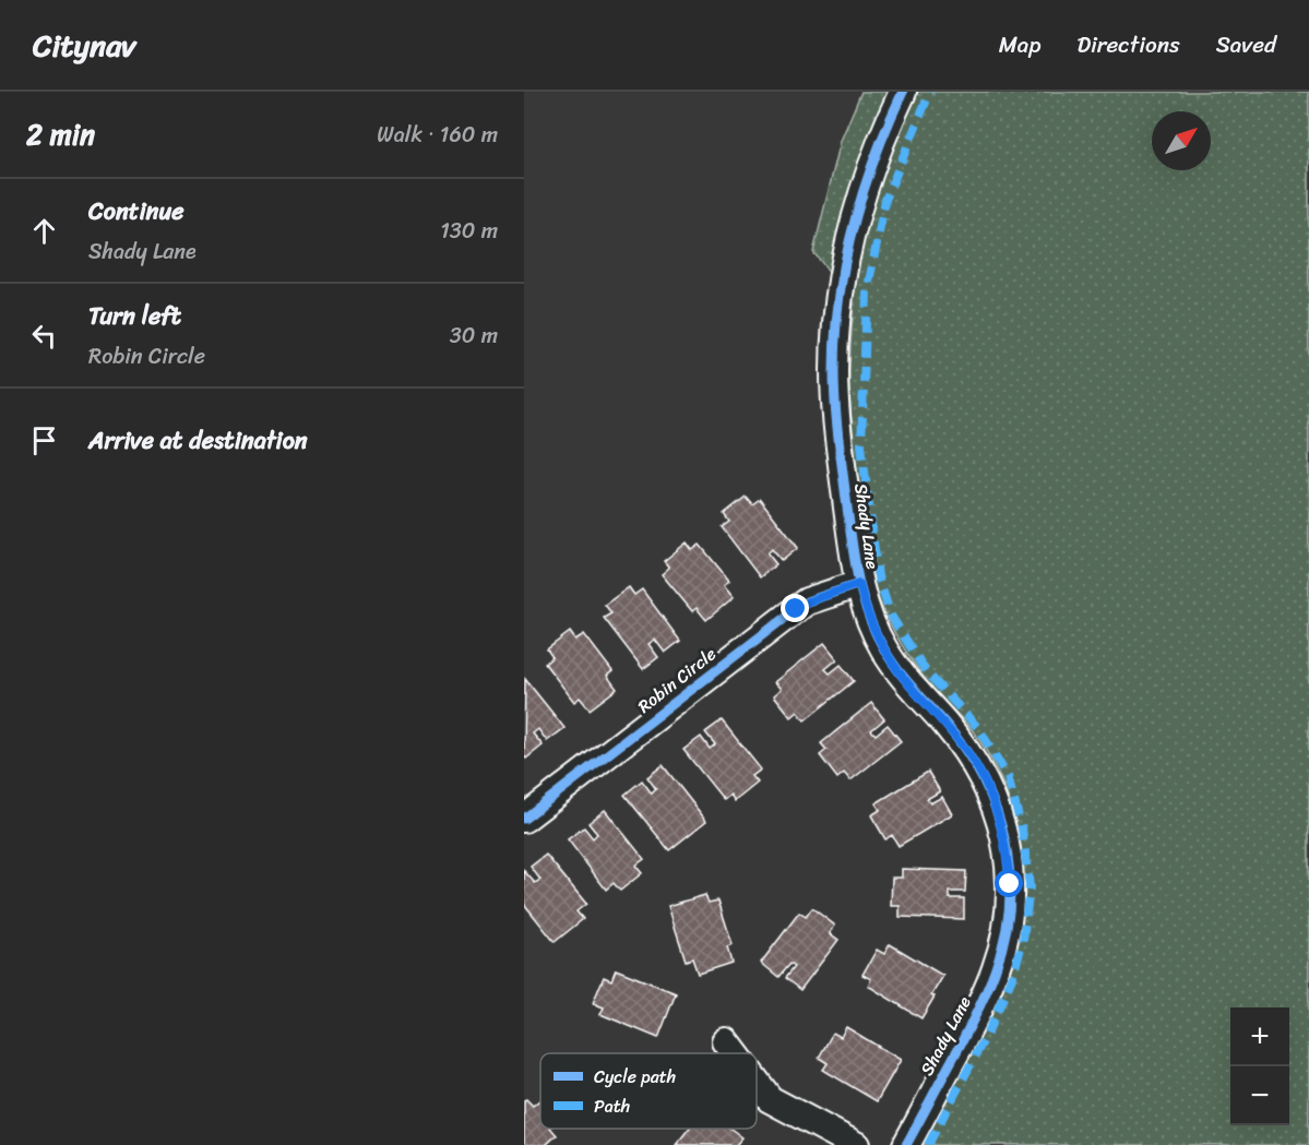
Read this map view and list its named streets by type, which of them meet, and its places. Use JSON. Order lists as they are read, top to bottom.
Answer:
{
  "streets": {
    "street": ["Shady Lane", "Robin Circle"]
  },
  "crossings": [
    ["Shady Lane", "Robin Circle"]
  ],
  "legend": ["Cycle path", "Path"],
  "north": "top right",
  "page": {
    "header": "Citynav",
    "nav": ["Map", "Directions", "Saved"],
    "heading": ["2 min", "Walk · 160 m"],
    "list": [
      ["Continue", "Shady Lane", "130 m"],
      ["Turn left", "Robin Circle", "30 m"],
      "Arrive at destination"
    ],
    "map_buttons": ["+", "−"]
  }
}
